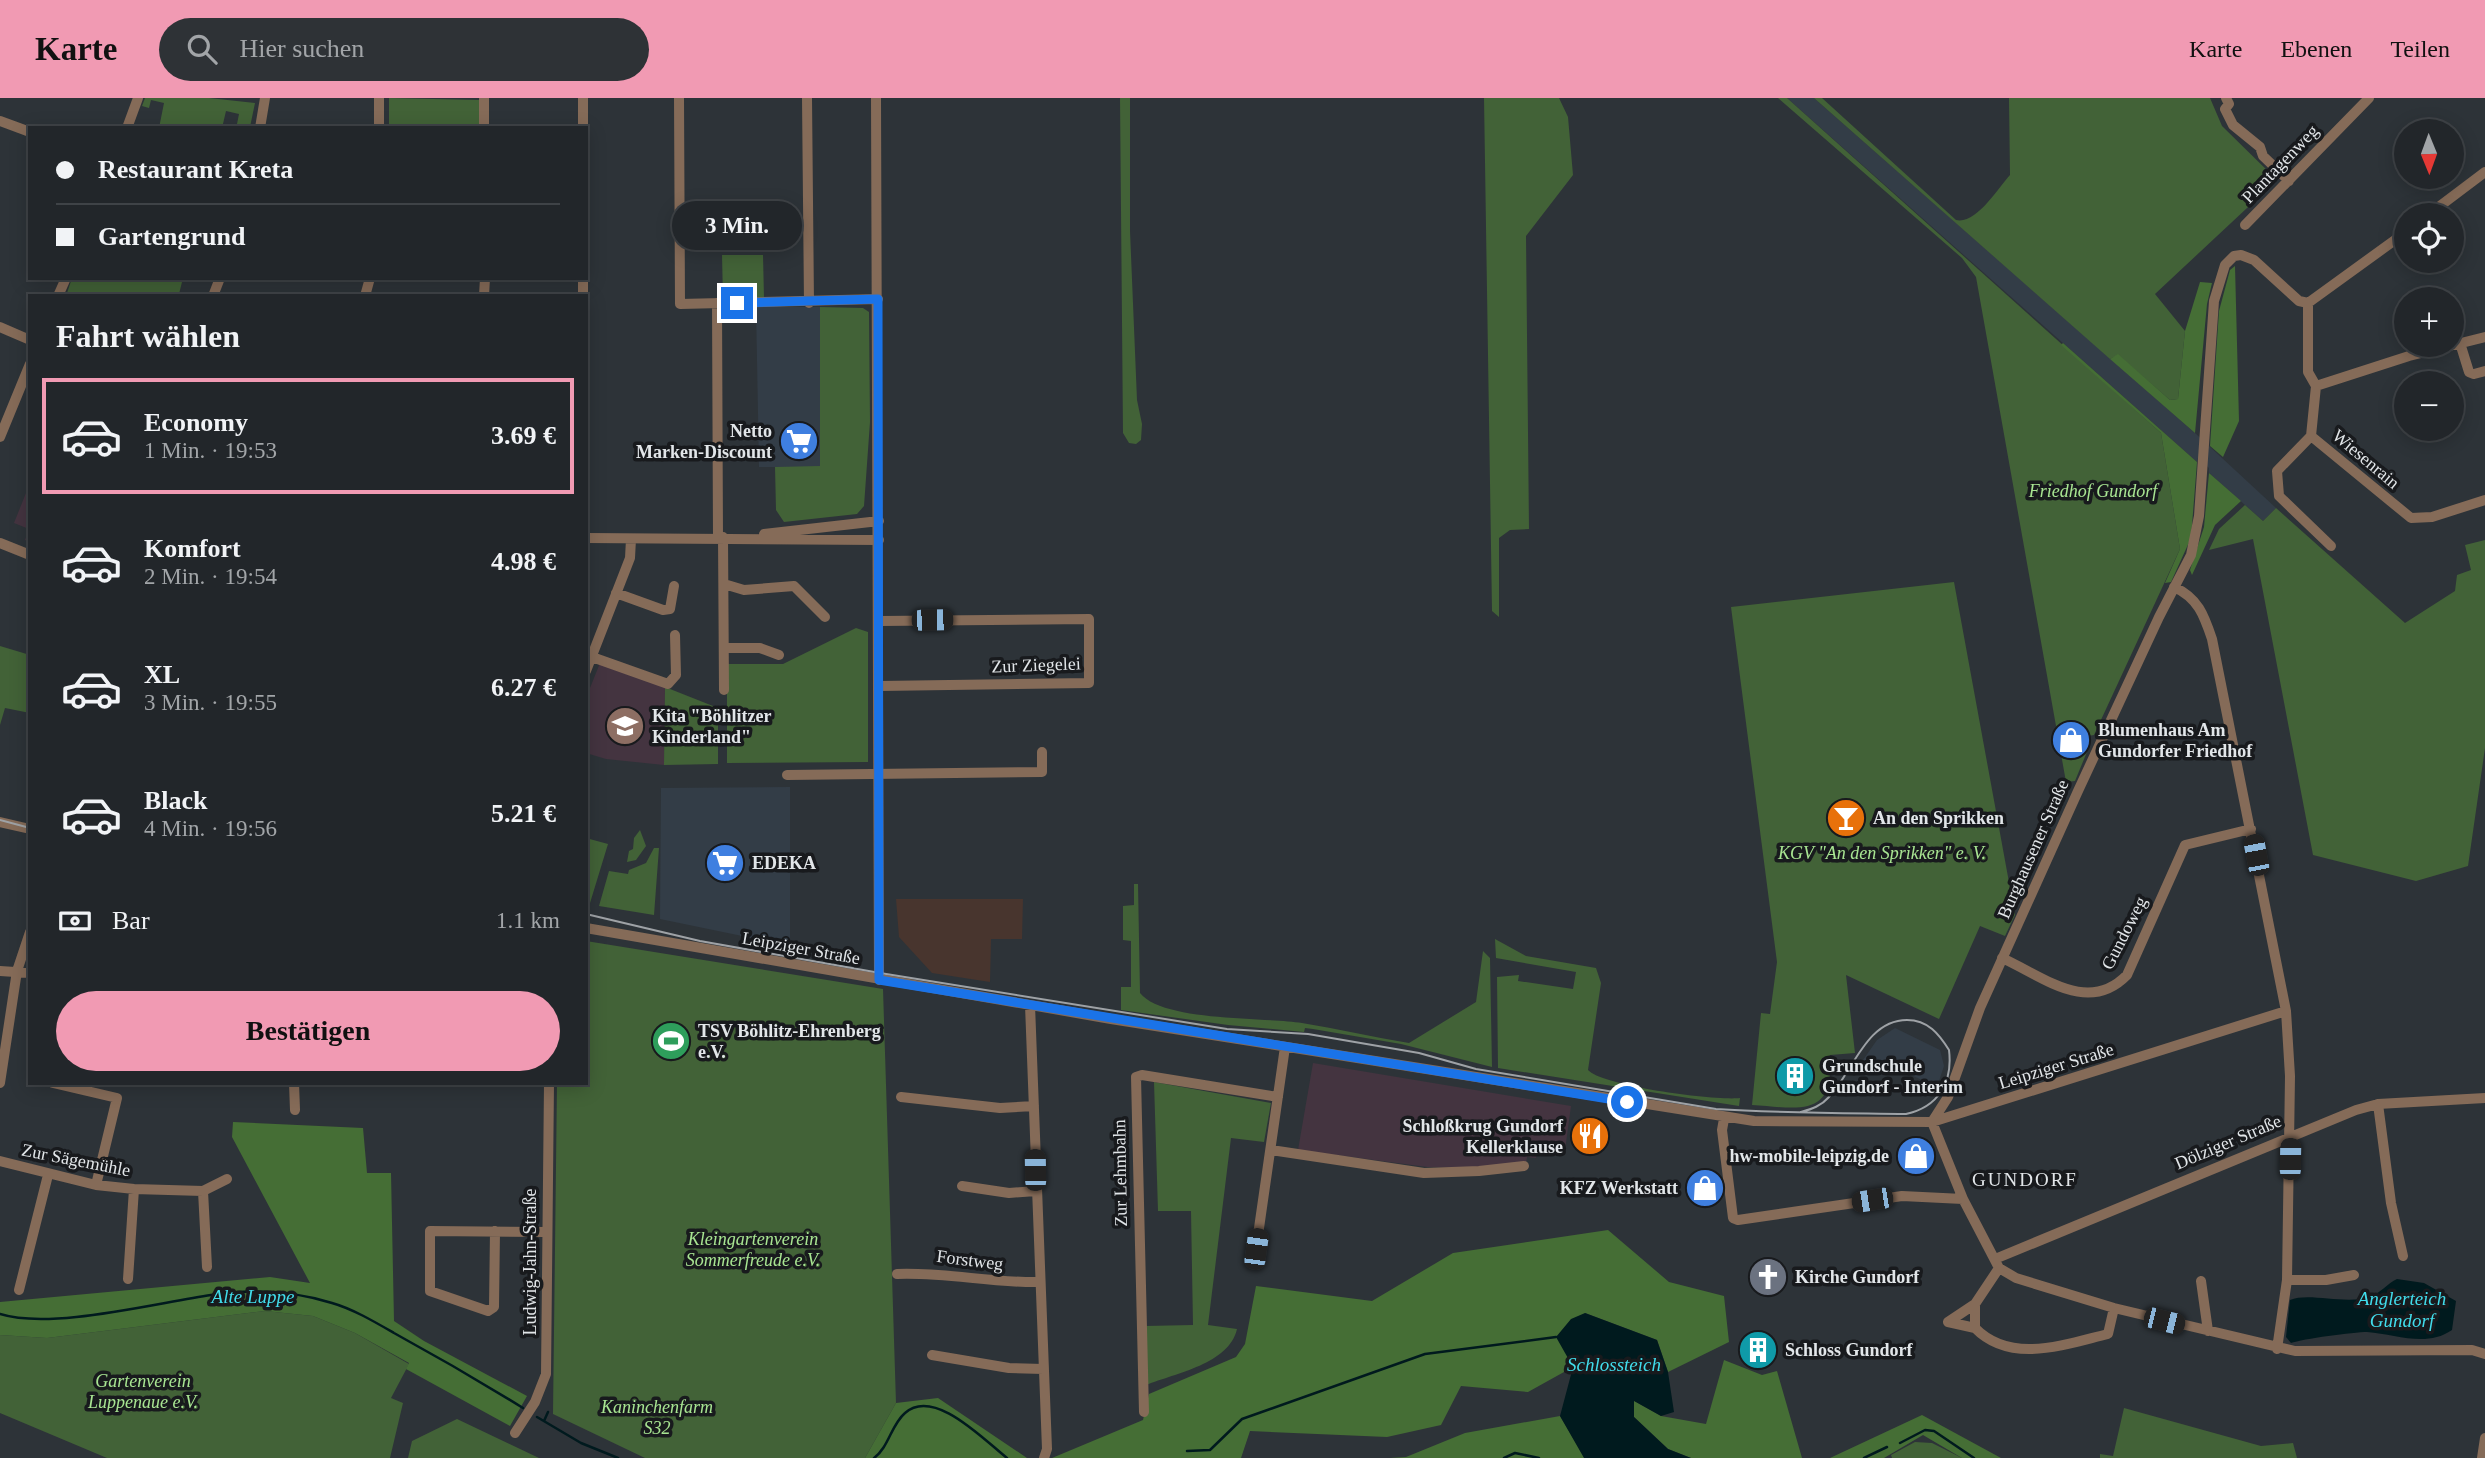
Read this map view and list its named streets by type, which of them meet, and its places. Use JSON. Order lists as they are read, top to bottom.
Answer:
{
  "streets": {
    "street": [
      "Plantagenweg",
      "Wiesenrain",
      "Zur Ziegelei",
      "Burghausener Straße",
      "Gundoweg",
      "Leipziger Straße",
      "Dölziger Straße",
      "Zur Sägemühle",
      "Zur Lehmbahn",
      "Forstweg",
      "Ludwig-Jahn-Straße"
    ]
  },
  "crossings": [
    ["Wiesenrain", "Burghausener Straße"],
    ["Burghausener Straße", "Gundoweg"],
    ["Burghausener Straße", "Leipziger Straße"]
  ],
  "districts": ["GUNDORF"],
  "water": ["Alte Luppe", "Anglerteich Gundorf", "Schlossteich"],
  "parks": [
    "Friedhof Gundorf",
    "KGV \"An den Sprikken\" e. V.",
    "Kleingartenverein Sommerfreude e.V.",
    "Gartenverein Luppenaue e.V.",
    "Kaninchenfarm S32"
  ],
  "places": {
    "supermarket": ["Netto Marken-Discount", "EDEKA"],
    "school or university": ["Kita \"Böhlitzer Kinderland\""],
    "shop": ["Blumenhaus Am Gundorfer Friedhof", "hw-mobile-leipzig.de", "KFZ Werkstatt"],
    "bar": ["An den Sprikken"],
    "sports": ["TSV Böhlitz-Ehrenberg e.V."],
    "building": ["Grundschule Gundorf - Interim", "Schloss Gundorf"],
    "restaurant": ["Schloßkrug Gundorf Kellerklause"],
    "church": ["Kirche Gundorf"]
  },
  "north": "bottom",
  "page": {
    "header": "Karte",
    "search": "Hier suchen",
    "nav": ["Karte", "Ebenen", "Teilen"],
    "map_buttons": ["+", "−"],
    "banner": ["Restaurant Kreta", "Gartengrund"],
    "bubble": "3 Min.",
    "heading": "Fahrt wählen",
    "list": [
      {
        "name": "Economy",
        "note": "1 Min. · 19:53",
        "value": "3.69 €"
      },
      {
        "name": "Komfort",
        "note": "2 Min. · 19:54",
        "value": "4.98 €"
      },
      {
        "name": "XL",
        "note": "3 Min. · 19:55",
        "value": "6.27 €"
      },
      {
        "name": "Black",
        "note": "4 Min. · 19:56",
        "value": "5.21 €"
      }
    ],
    "pay": ["Bar", "1.1 km"],
    "buttons": "Bestätigen"
  }
}
